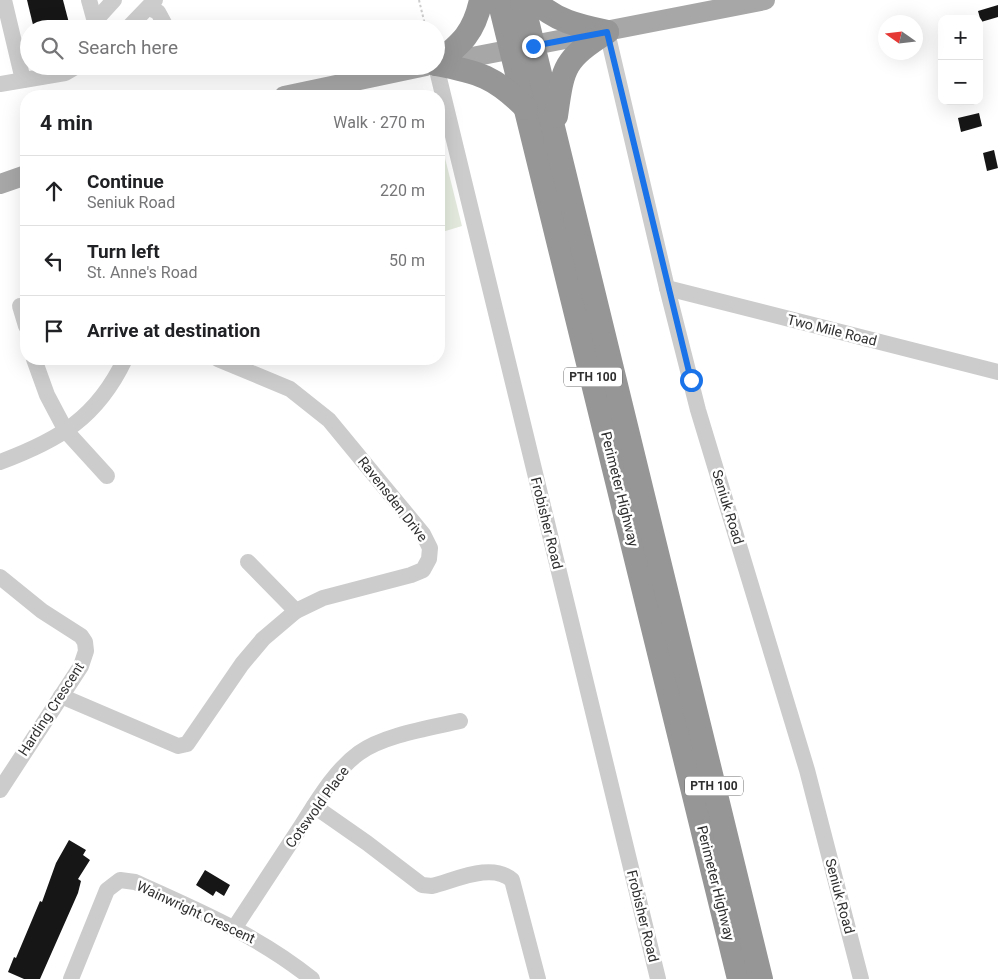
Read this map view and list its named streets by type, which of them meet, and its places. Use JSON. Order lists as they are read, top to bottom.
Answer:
{
  "streets": {
    "highway": ["PTH 100", "Perimeter Highway"],
    "street": [
      "Two Mile Road",
      "Ravensden Drive",
      "Seniuk Road",
      "Frobisher Road",
      "Harding Crescent",
      "Cotswold Place",
      "Wainwright Crescent"
    ]
  },
  "crossings": [
    ["Two Mile Road", "Seniuk Road"],
    ["Ravensden Drive", "Harding Crescent"],
    ["Cotswold Place", "Wainwright Crescent"]
  ],
  "north": "left",
  "page": {
    "map_buttons": ["+", "−"],
    "search": "Search here",
    "heading": ["4 min", "Walk · 270 m"],
    "list": [
      ["Continue", "Seniuk Road", "220 m"],
      ["Turn left", "St. Anne's Road", "50 m"],
      "Arrive at destination"
    ]
  }
}
